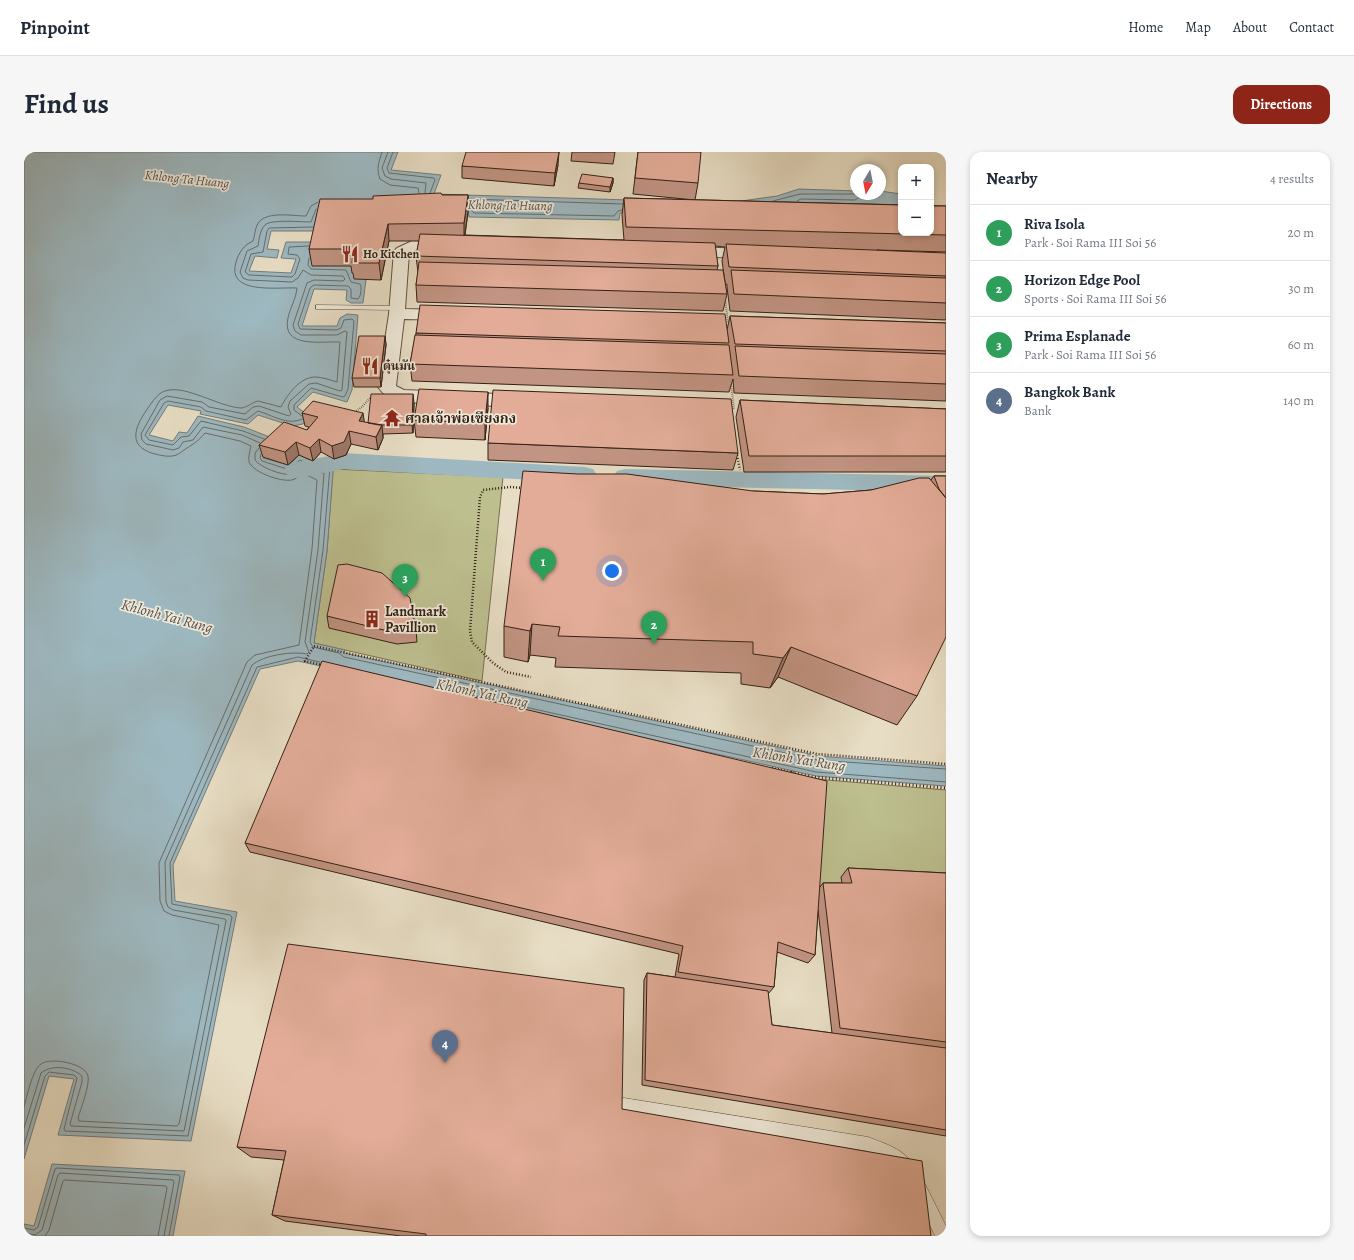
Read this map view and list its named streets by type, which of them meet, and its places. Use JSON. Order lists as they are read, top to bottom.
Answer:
{
  "water": ["Khlong Ta Huang", "Khlonh Yai Rung"],
  "places": {
    "restaurant": ["Ho Kitchen", "ตุ๋นมัน"],
    "temple": ["ศาลเจ้าพ่อเซียงกง"],
    "building": ["Landmark Pavillion"]
  },
  "north": "bottom",
  "page": {
    "header": "Pinpoint",
    "nav": [
      "Home",
      "Map",
      "About",
      "Contact"
    ],
    "title": "Find us",
    "buttons": "Directions",
    "heading": ["Nearby", "4 results"],
    "map_buttons": ["+", "−"],
    "list": [
      {
        "mark": "1",
        "name": "Riva Isola",
        "note": "Park · Soi Rama III Soi 56",
        "value": "20 m"
      },
      {
        "mark": "2",
        "name": "Horizon Edge Pool",
        "note": "Sports · Soi Rama III Soi 56",
        "value": "30 m"
      },
      {
        "mark": "3",
        "name": "Prima Esplanade",
        "note": "Park · Soi Rama III Soi 56",
        "value": "60 m"
      },
      {
        "mark": "4",
        "name": "Bangkok Bank",
        "note": "Bank",
        "value": "140 m"
      }
    ],
    "pins": [
      "1",
      "3",
      "2",
      "4"
    ]
  }
}
